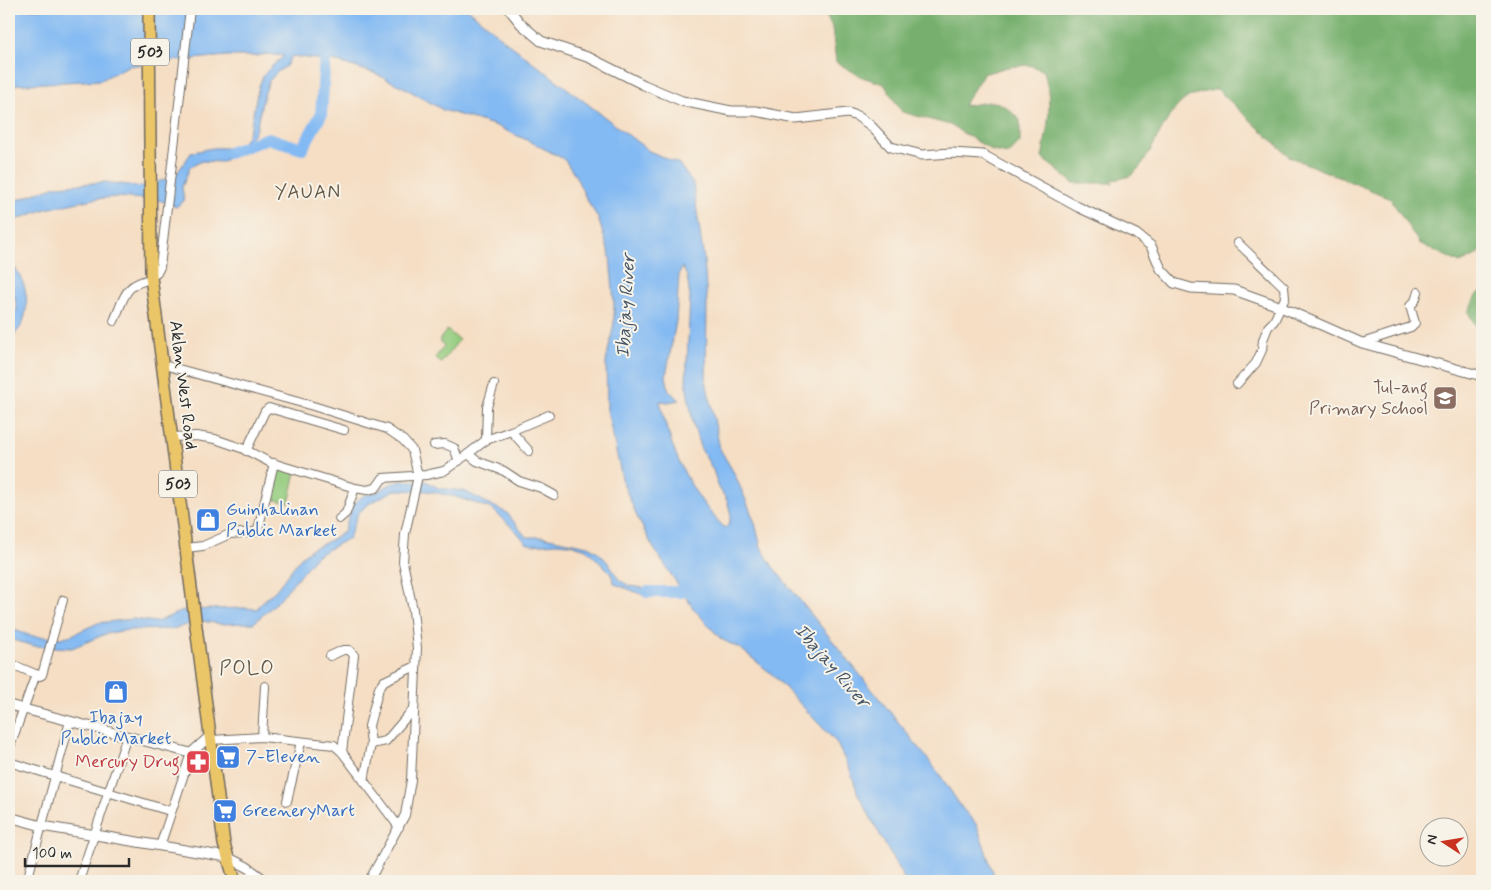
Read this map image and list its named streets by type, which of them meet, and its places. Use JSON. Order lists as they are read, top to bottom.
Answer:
{
  "streets": {
    "main road": ["503", "Aklan West Road"]
  },
  "districts": ["YAUAN", "POLO"],
  "water": ["Ibajay River"],
  "places": {
    "school or university": ["Tul-ang Primary School"],
    "shop": ["Guinhalinan Public Market", "Ibajay Public Market"],
    "supermarket": ["7-Eleven", "GreeneryMart"],
    "pharmacy": ["Mercury Drug"]
  },
  "scale_bar": "100 m",
  "north": "left"
}
